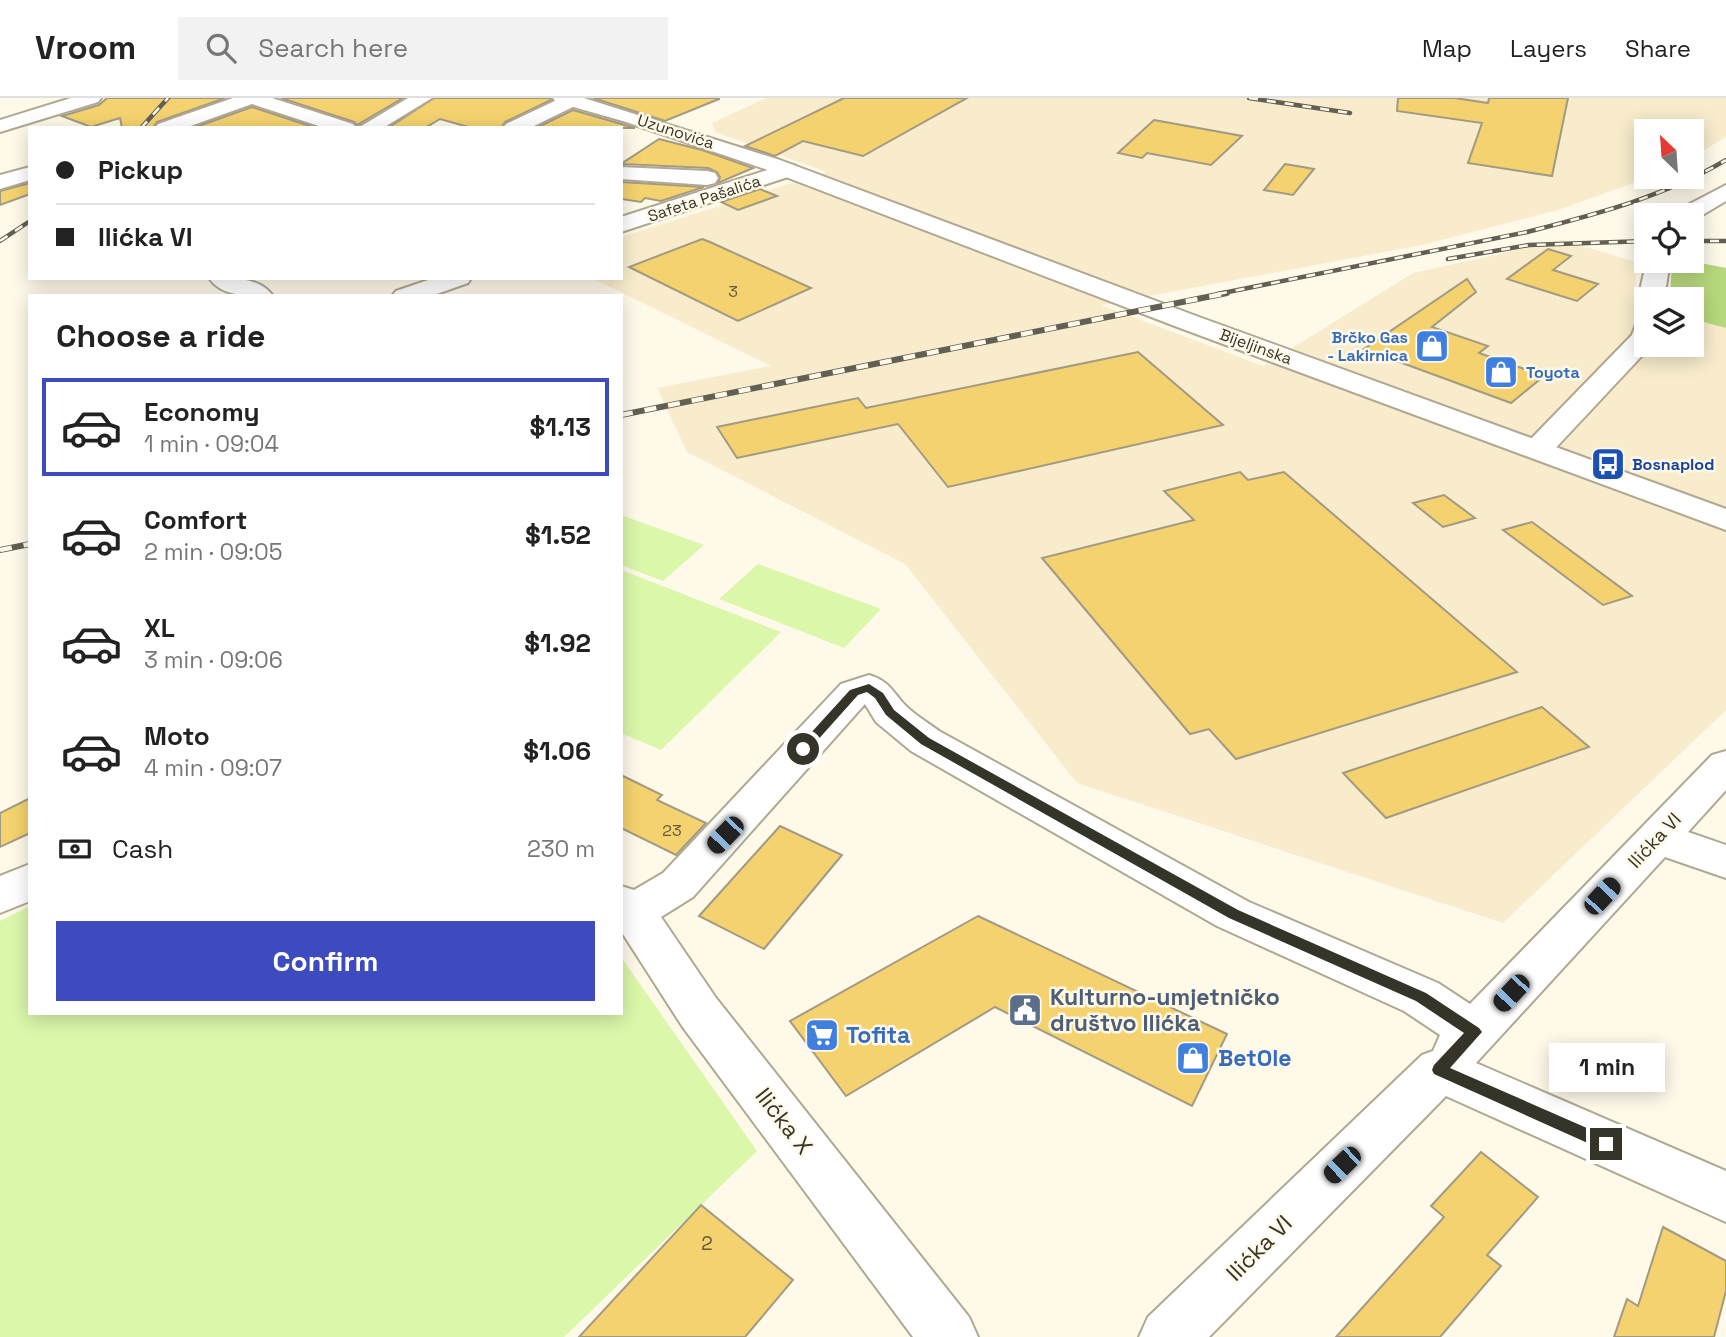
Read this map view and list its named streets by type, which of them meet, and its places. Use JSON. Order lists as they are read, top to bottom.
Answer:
{
  "streets": {
    "street": [
      "Uzunovića",
      "Safeta Pašalića",
      "Bijeljinska",
      "Ilićka VI",
      "Ilićka X"
    ]
  },
  "crossings": [
    ["Uzunovića", "Safeta Pašalića"],
    ["Uzunovića", "Bijeljinska"],
    ["Safeta Pašalića", "Bijeljinska"]
  ],
  "places": {
    "shop": ["Brčko Gas - Lakirnica", "Toyota", "BetOle"],
    "bus stop": ["Bosnaplod"],
    "public building": ["Kulturno-umjetničko društvo Ilićka"],
    "supermarket": ["Tofita"]
  },
  "house_numbers": ["3", "23", "2"],
  "north": "top left",
  "page": {
    "header": "Vroom",
    "search": "Search here",
    "nav": ["Map", "Layers", "Share"],
    "banner": ["Pickup", "Ilićka VI"],
    "heading": "Choose a ride",
    "list": [
      {
        "name": "Economy",
        "note": "1 min · 09:04",
        "value": "$1.13"
      },
      {
        "name": "Comfort",
        "note": "2 min · 09:05",
        "value": "$1.52"
      },
      {
        "name": "XL",
        "note": "3 min · 09:06",
        "value": "$1.92"
      },
      {
        "name": "Moto",
        "note": "4 min · 09:07",
        "value": "$1.06"
      }
    ],
    "pay": ["Cash", "230 m"],
    "buttons": "Confirm",
    "bubble": "1 min"
  }
}
